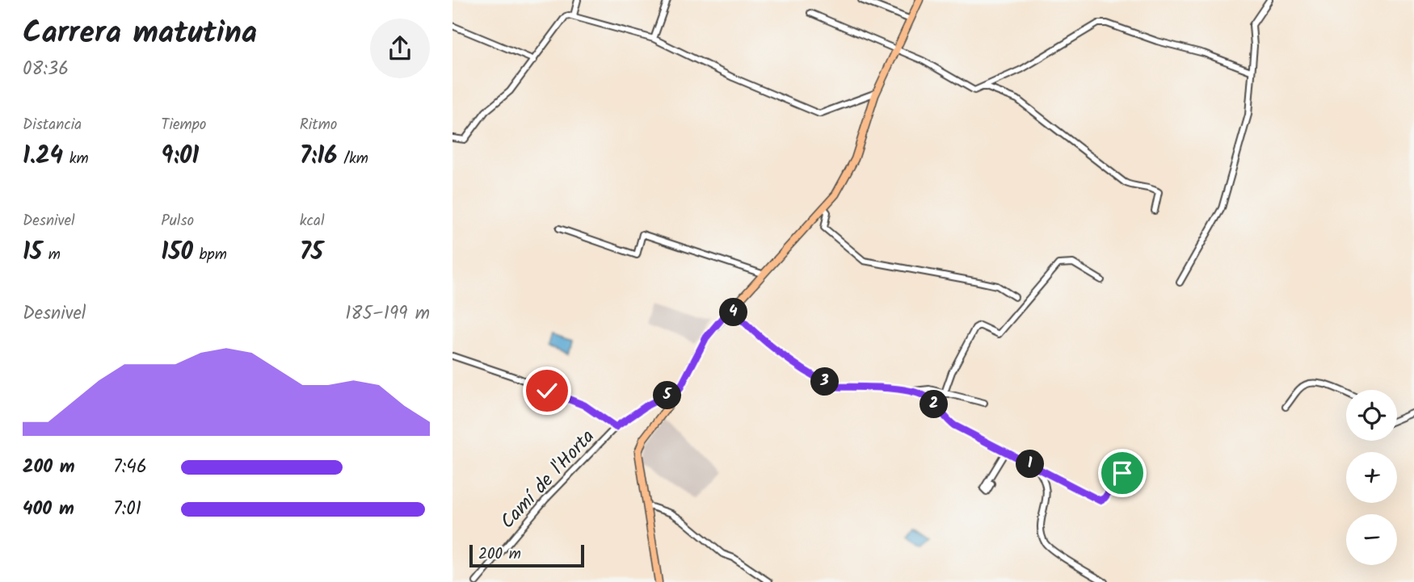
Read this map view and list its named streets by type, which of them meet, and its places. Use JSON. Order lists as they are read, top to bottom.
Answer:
{
  "streets": {
    "street": ["Camí de l'Horta"]
  },
  "scale_bar": "200 m",
  "page": {
    "heading": ["Carrera matutina", "08:36"],
    "stats": [
      ["Distancia", "1.24 km"],
      ["Tiempo", "9:01"],
      ["Ritmo", "7:16 /km"],
      ["Desnivel", "15 m"],
      ["Pulso", "150 bpm"],
      ["kcal", "75"]
    ],
    "chart": ["Desnivel", "185–199 m"],
    "pins": [
      "4",
      "3",
      "5",
      "2",
      "1"
    ],
    "map_buttons": ["+", "−"],
    "list": [
      {
        "name": "200 m",
        "note": "7:46"
      },
      {
        "name": "400 m",
        "note": "7:01"
      }
    ],
    "scale": "200 m"
  }
}
